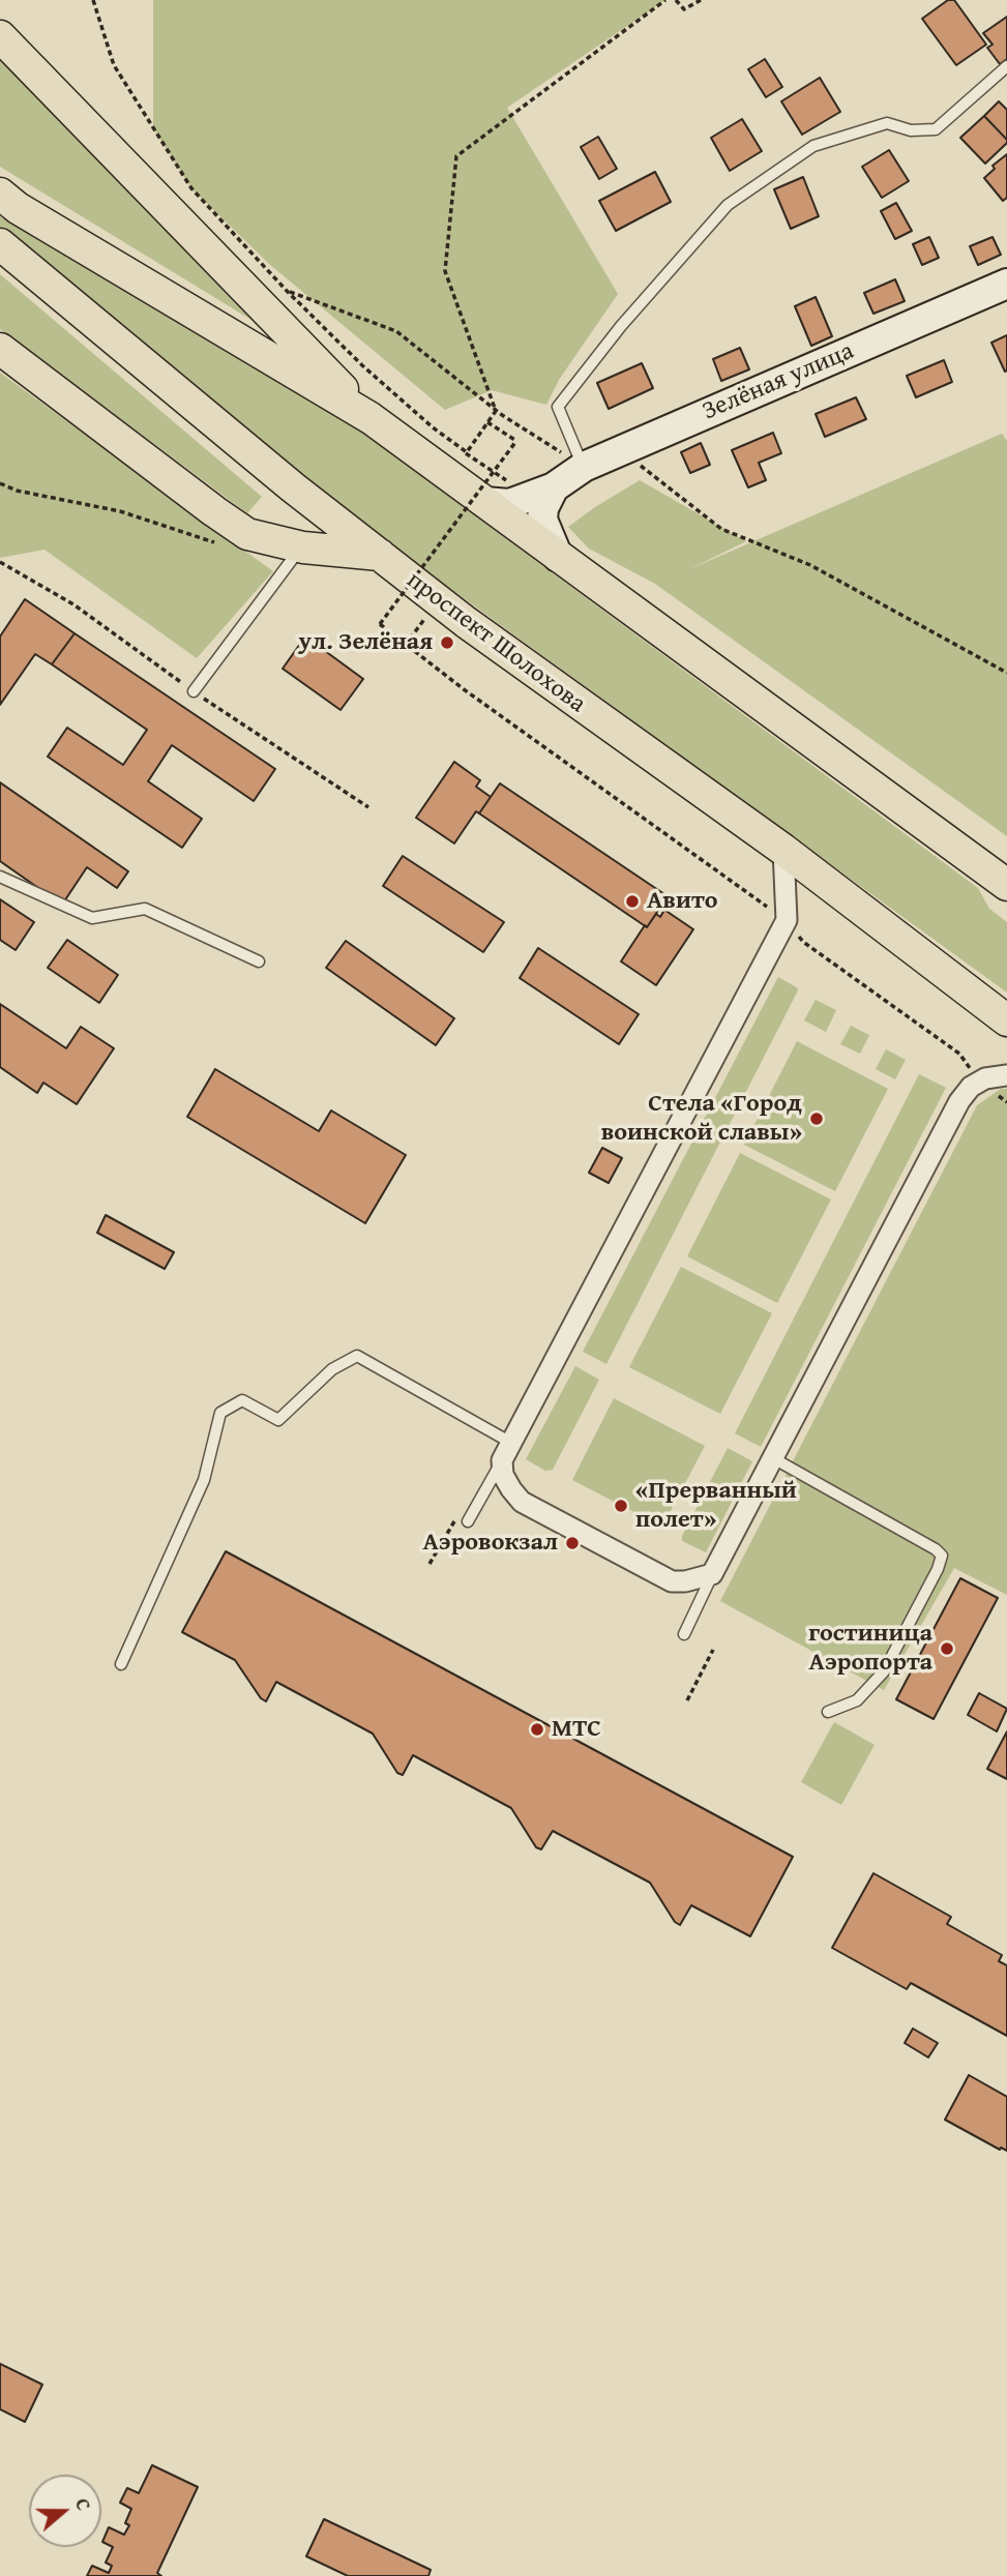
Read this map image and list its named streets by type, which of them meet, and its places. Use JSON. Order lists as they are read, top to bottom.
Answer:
{
  "streets": {
    "main road": ["проспект Шолохова"],
    "street": ["Зелёная улица"]
  },
  "places": [
    "ул. Зелёная",
    "Авито",
    "Стела «Город воинской славы»",
    "«Пpepвaнный пoлeт»",
    "Аэровокзал",
    "гостиница Аэропорта",
    "МТС"
  ],
  "north": "right"
}
